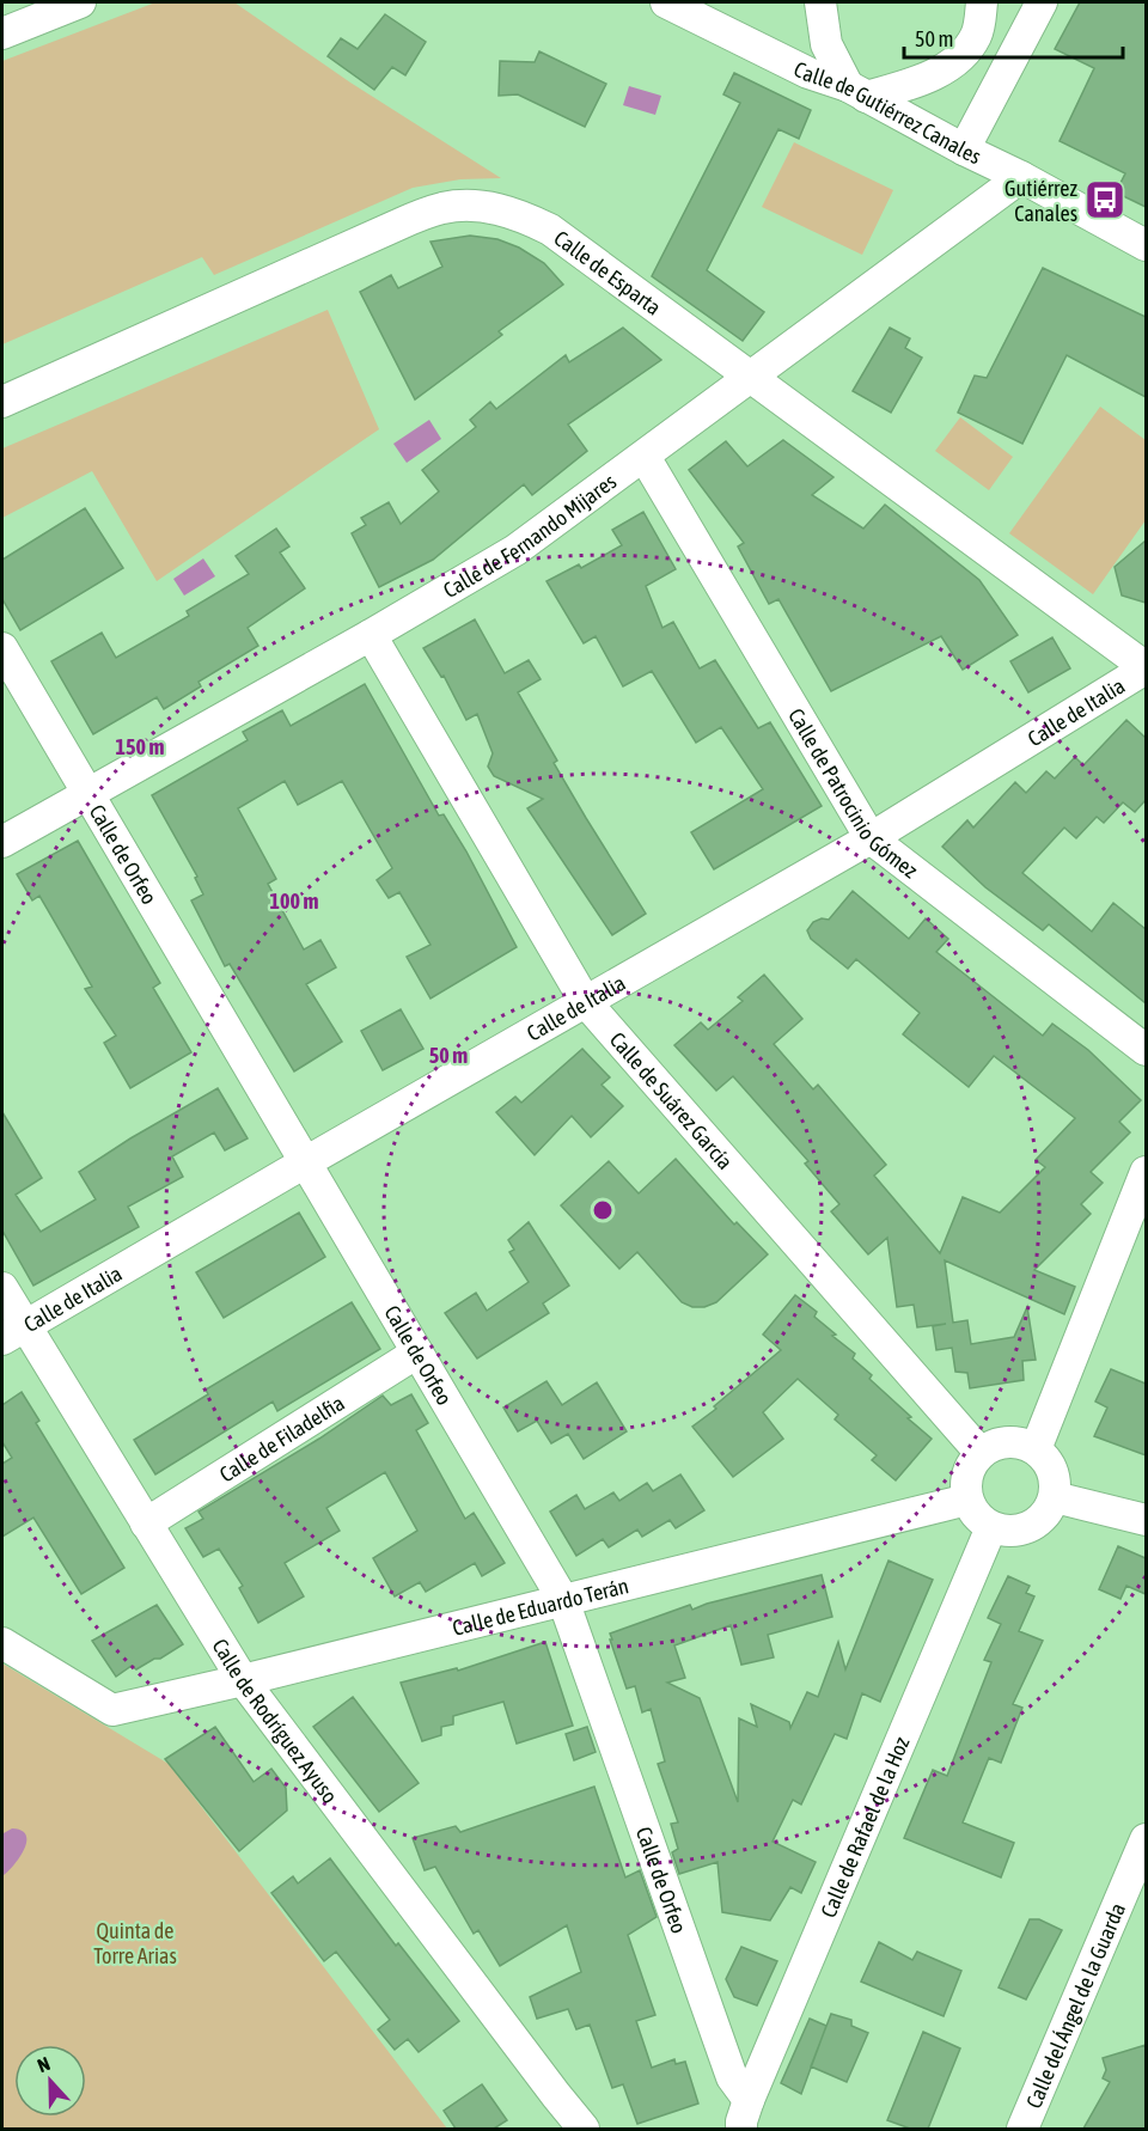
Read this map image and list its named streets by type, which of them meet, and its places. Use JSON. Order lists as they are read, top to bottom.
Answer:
{
  "streets": {
    "street": [
      "Calle de Gutiérrez Canales",
      "Calle de Esparta",
      "Calle de Fernando Mijares",
      "Calle de Italia",
      "Calle de Patrocinio Gómez",
      "Calle de Orfeo",
      "Calle de Suárez García",
      "Calle de Filadelfia",
      "Calle de Eduardo Terán",
      "Calle de Rodríguez Ayuso",
      "Calle de Rafael de la Hoz",
      "Calle del Ángel de la Guarda"
    ]
  },
  "crossings": [
    ["Calle de Gutiérrez Canales", "Calle de Fernando Mijares"],
    ["Calle de Esparta", "Calle de Fernando Mijares"],
    ["Calle de Esparta", "Calle de Italia"],
    ["Calle de Fernando Mijares", "Calle de Patrocinio Gómez"],
    ["Calle de Fernando Mijares", "Calle de Orfeo"],
    ["Calle de Fernando Mijares", "Calle de Suárez García"],
    ["Calle de Italia", "Calle de Patrocinio Gómez"],
    ["Calle de Italia", "Calle de Orfeo"],
    ["Calle de Italia", "Calle de Suárez García"],
    ["Calle de Italia", "Calle de Rodríguez Ayuso"],
    ["Calle de Orfeo", "Calle de Filadelfia"],
    ["Calle de Orfeo", "Calle de Eduardo Terán"],
    ["Calle de Orfeo", "Calle de Rafael de la Hoz"],
    ["Calle de Suárez García", "Calle de Eduardo Terán"],
    ["Calle de Suárez García", "Calle de Rafael de la Hoz"],
    ["Calle de Filadelfia", "Calle de Rodríguez Ayuso"],
    ["Calle de Eduardo Terán", "Calle de Rodríguez Ayuso"],
    ["Calle de Eduardo Terán", "Calle de Rafael de la Hoz"]
  ],
  "parks": ["Quinta de Torre Arias"],
  "places": {
    "bus stop": ["Gutiérrez Canales"]
  },
  "scale_bar": "50 m",
  "north": "top",
  "rings": ["150 m", "100 m", "50 m"]
}
